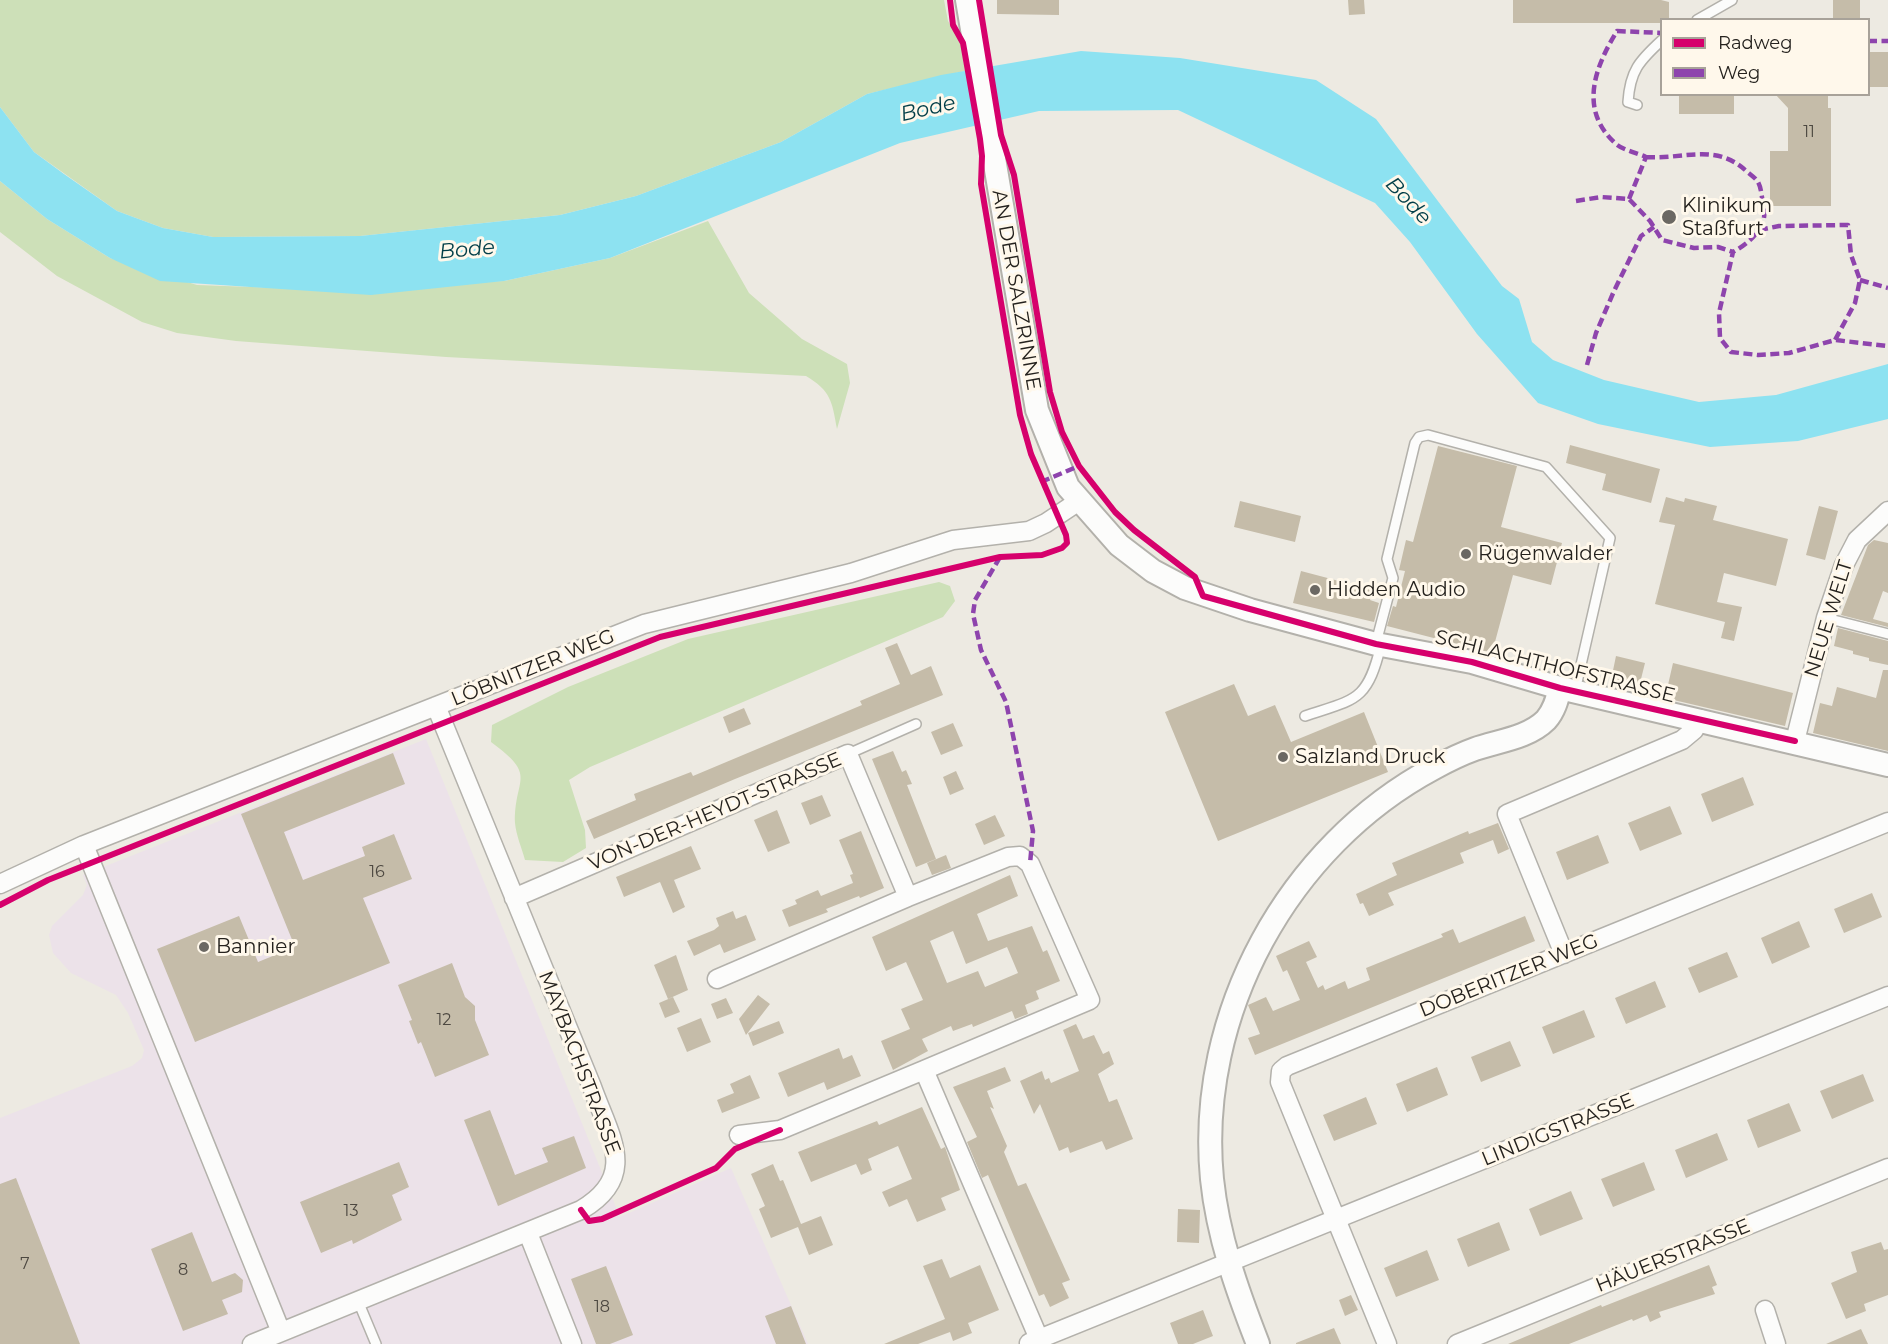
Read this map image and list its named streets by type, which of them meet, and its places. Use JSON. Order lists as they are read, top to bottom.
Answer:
{
  "streets": {
    "street": [
      "AN DER SALZRINNE",
      "NEUE WELT",
      "SCHLACHTHOFSTRASSE",
      "LÖBNITZER WEG",
      "VON-DER-HEYDT-STRASSE",
      "DOBERITZER WEG",
      "MAYBACHSTRASSE",
      "LINDIGSTRASSE",
      "HÄUERSTRASSE"
    ]
  },
  "crossings": [
    ["AN DER SALZRINNE", "SCHLACHTHOFSTRASSE"],
    ["AN DER SALZRINNE", "LÖBNITZER WEG"],
    ["NEUE WELT", "SCHLACHTHOFSTRASSE"],
    ["SCHLACHTHOFSTRASSE", "LÖBNITZER WEG"],
    ["SCHLACHTHOFSTRASSE", "LINDIGSTRASSE"],
    ["LÖBNITZER WEG", "MAYBACHSTRASSE"],
    ["VON-DER-HEYDT-STRASSE", "MAYBACHSTRASSE"],
    ["DOBERITZER WEG", "LINDIGSTRASSE"]
  ],
  "water": ["Bode"],
  "places": [
    "Klinikum Staßfurt",
    "Rügenwalder",
    "Hidden Audio",
    "Salzland Druck",
    "Bannier"
  ],
  "house_numbers": [
    "11",
    "16",
    "12",
    "13",
    "7",
    "8",
    "18"
  ],
  "legend": ["Radweg", "Weg"]
}
